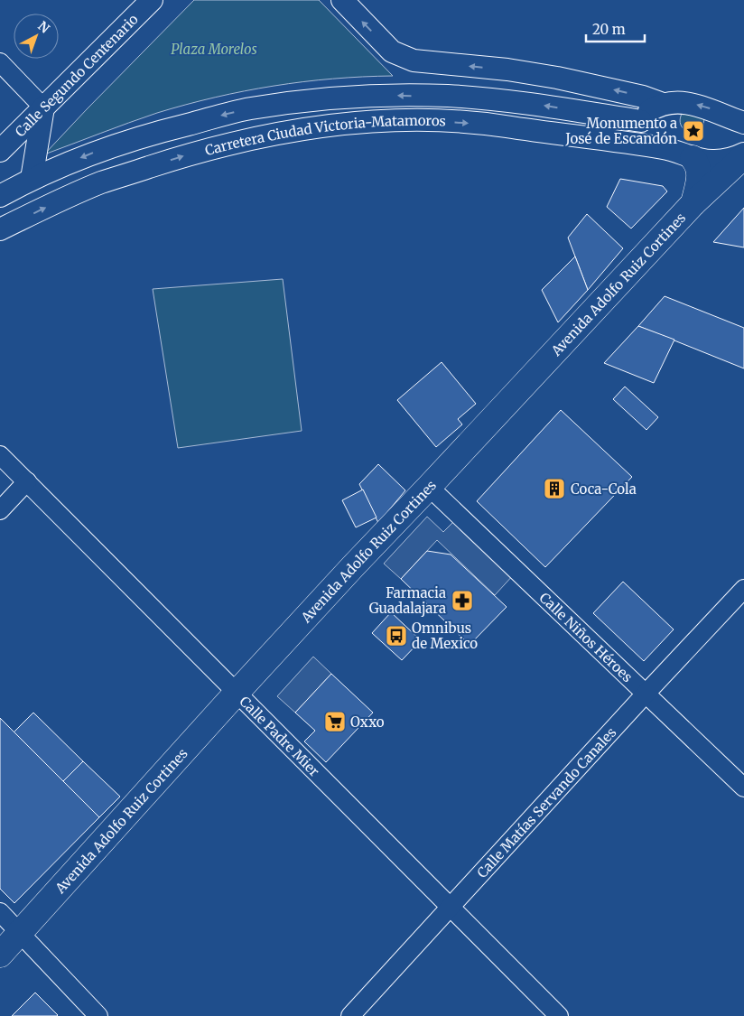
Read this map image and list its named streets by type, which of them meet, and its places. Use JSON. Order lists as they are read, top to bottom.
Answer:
{
  "streets": {
    "main road": ["Avenida Adolfo Ruiz Cortines"],
    "street": [
      "Calle Segundo Centenario",
      "Carretera Ciudad Victoria-Matamoros",
      "Calle Niños Héroes",
      "Calle Padre Mier",
      "Calle Matías Servando Canales"
    ]
  },
  "crossings": [
    ["Carretera Ciudad Victoria-Matamoros", "Avenida Adolfo Ruiz Cortines"],
    ["Avenida Adolfo Ruiz Cortines", "Calle Niños Héroes"],
    ["Avenida Adolfo Ruiz Cortines", "Calle Padre Mier"],
    ["Calle Niños Héroes", "Calle Matías Servando Canales"],
    ["Calle Padre Mier", "Calle Matías Servando Canales"]
  ],
  "parks": ["Plaza Morelos"],
  "places": {
    "place": ["Monumento a José de Escandón"],
    "building": ["Coca-Cola"],
    "pharmacy": ["Farmacia Guadalajara"],
    "bus stop": ["Omnibus de Mexico"],
    "supermarket": ["Oxxo"]
  },
  "scale_bar": "20 m",
  "north": "top right"
}
